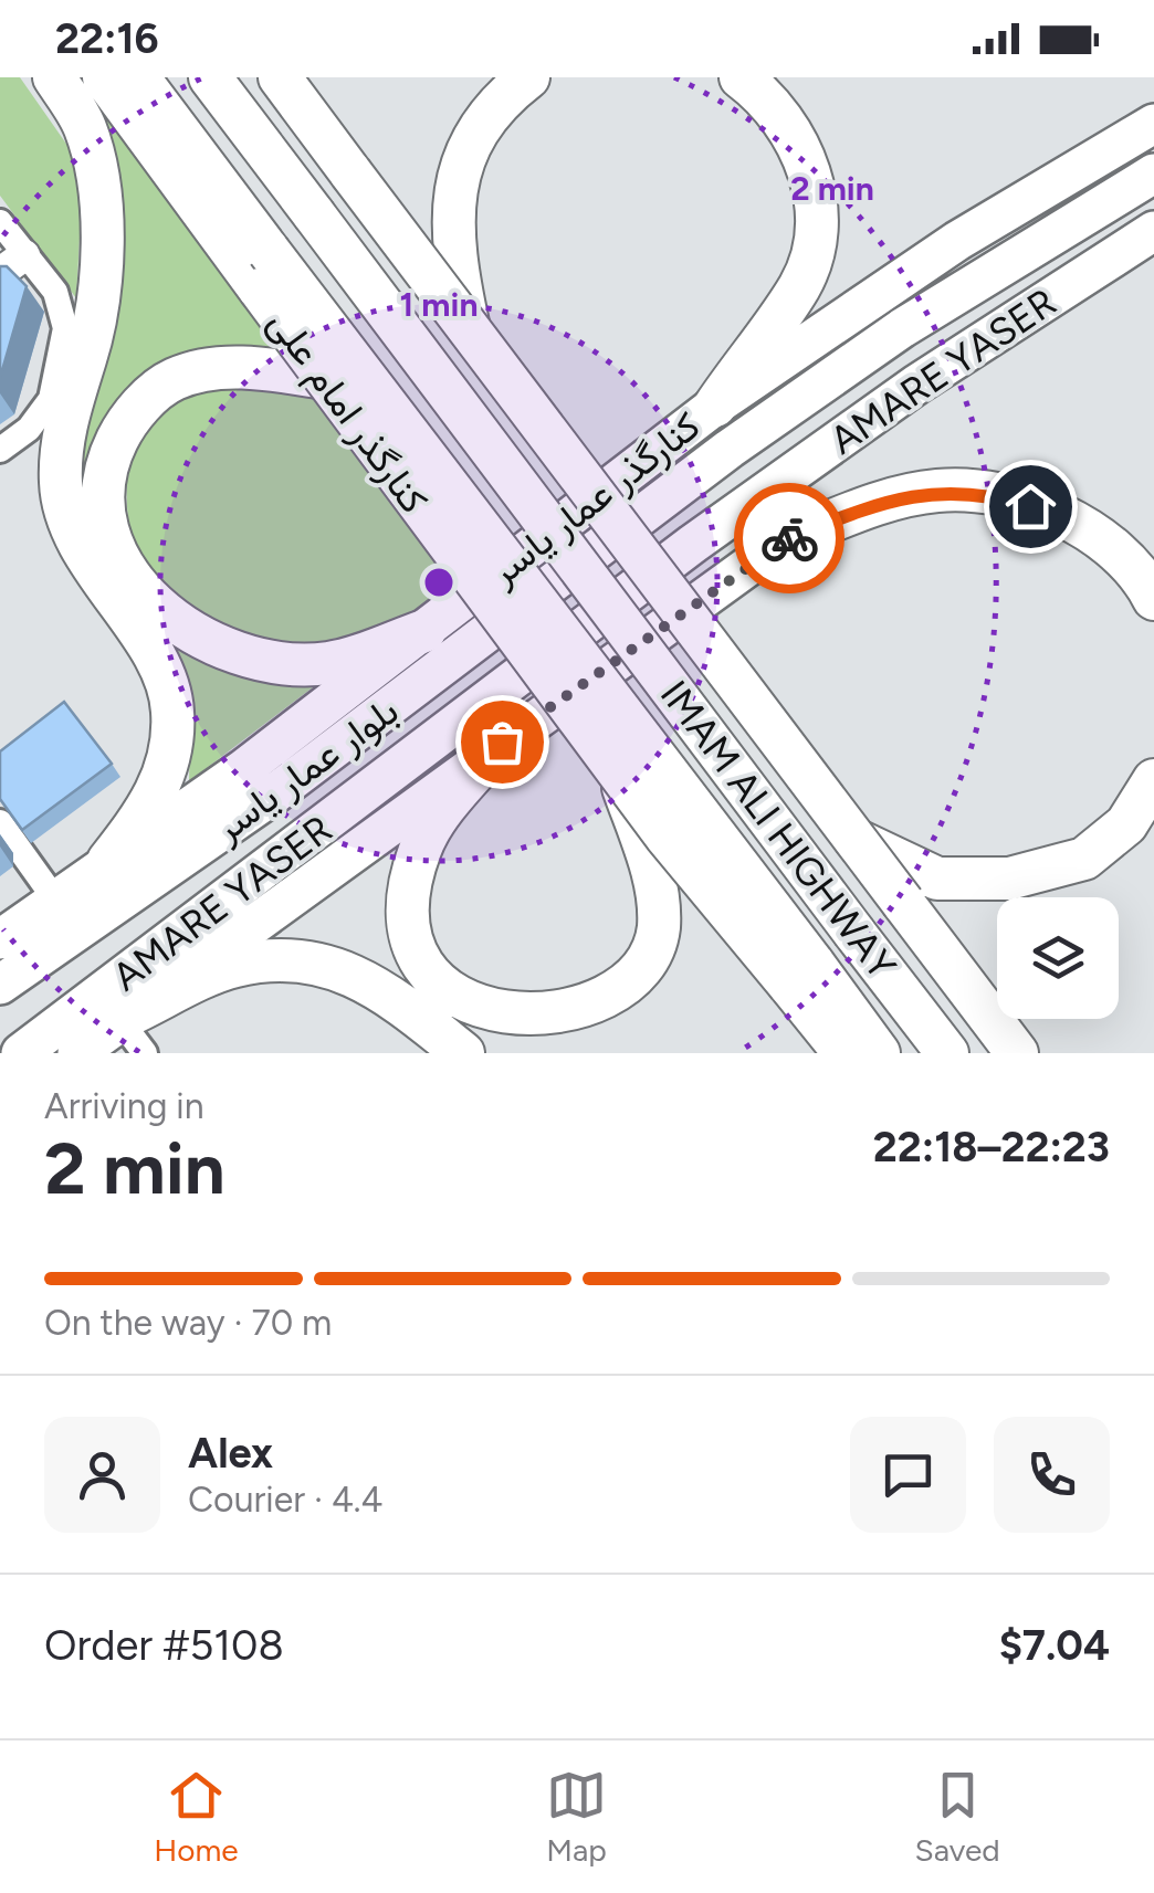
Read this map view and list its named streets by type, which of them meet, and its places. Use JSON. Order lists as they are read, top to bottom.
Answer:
{
  "streets": {
    "highway": ["کنارگذر امام علی", "IMAM ALI HIGHWAY"],
    "main road": ["AMARE YASER", "کنارگذر عمار یاسر", "بلوار عمار یاسر"]
  },
  "crossings": [
    ["کنارگذر امام علی", "IMAM ALI HIGHWAY"]
  ],
  "page": {
    "status": "22:16",
    "heading": ["2 min", "Arriving in", "22:18–22:23"],
    "panel": [
      "Alex",
      "Courier · 4.4",
      "Order #5108",
      "$7.04"
    ],
    "bar": "On the way · 70 m",
    "tabs": ["Home", "Map", "Saved"]
  },
  "rings": ["2 min", "1 min"]
}
